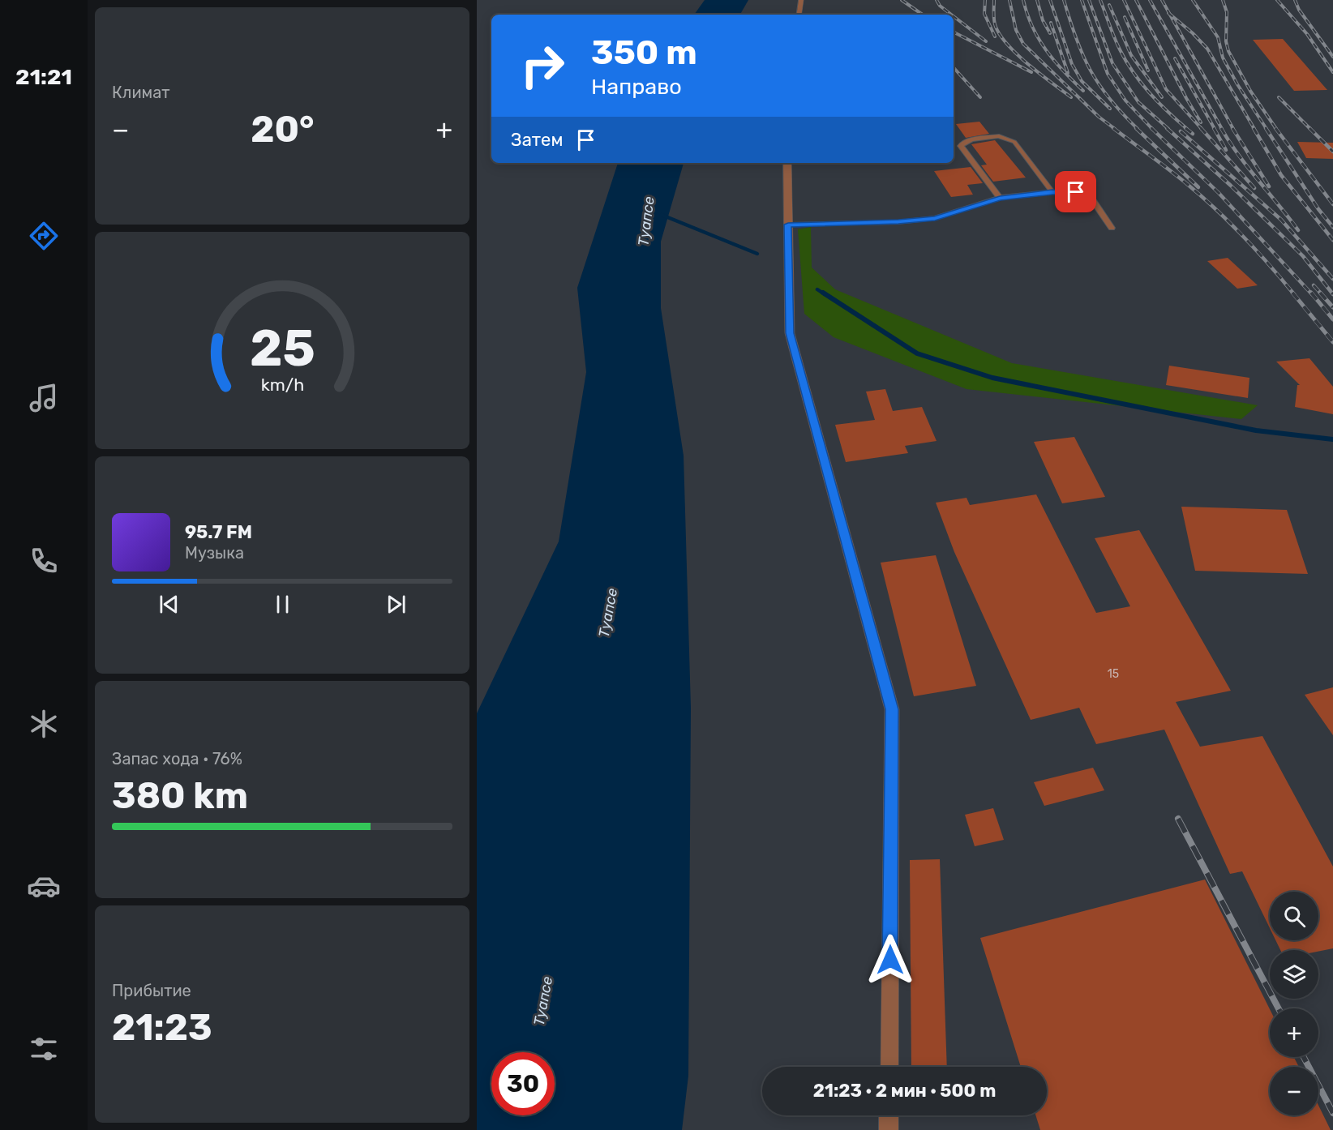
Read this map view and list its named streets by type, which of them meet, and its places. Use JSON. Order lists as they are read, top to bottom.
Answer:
{
  "water": ["Туапсе"],
  "house_numbers": ["15"],
  "page": {
    "tabs": "21:21",
    "tile": [
      "Климат",
      ["Запас хода · 76%", "380 km"],
      ["Прибытие", "21:23"]
    ],
    "turn": ["350 m", "Направо"],
    "heat": ["−", "20°", "+"],
    "then": "Затем",
    "song": ["95.7 FM", "Музыка"],
    "map_buttons": ["+", "−"],
    "limit": "30",
    "trip": "21:23 · 2 мин · 500 m",
    "gauge": ["25", "km/h"]
  }
}
